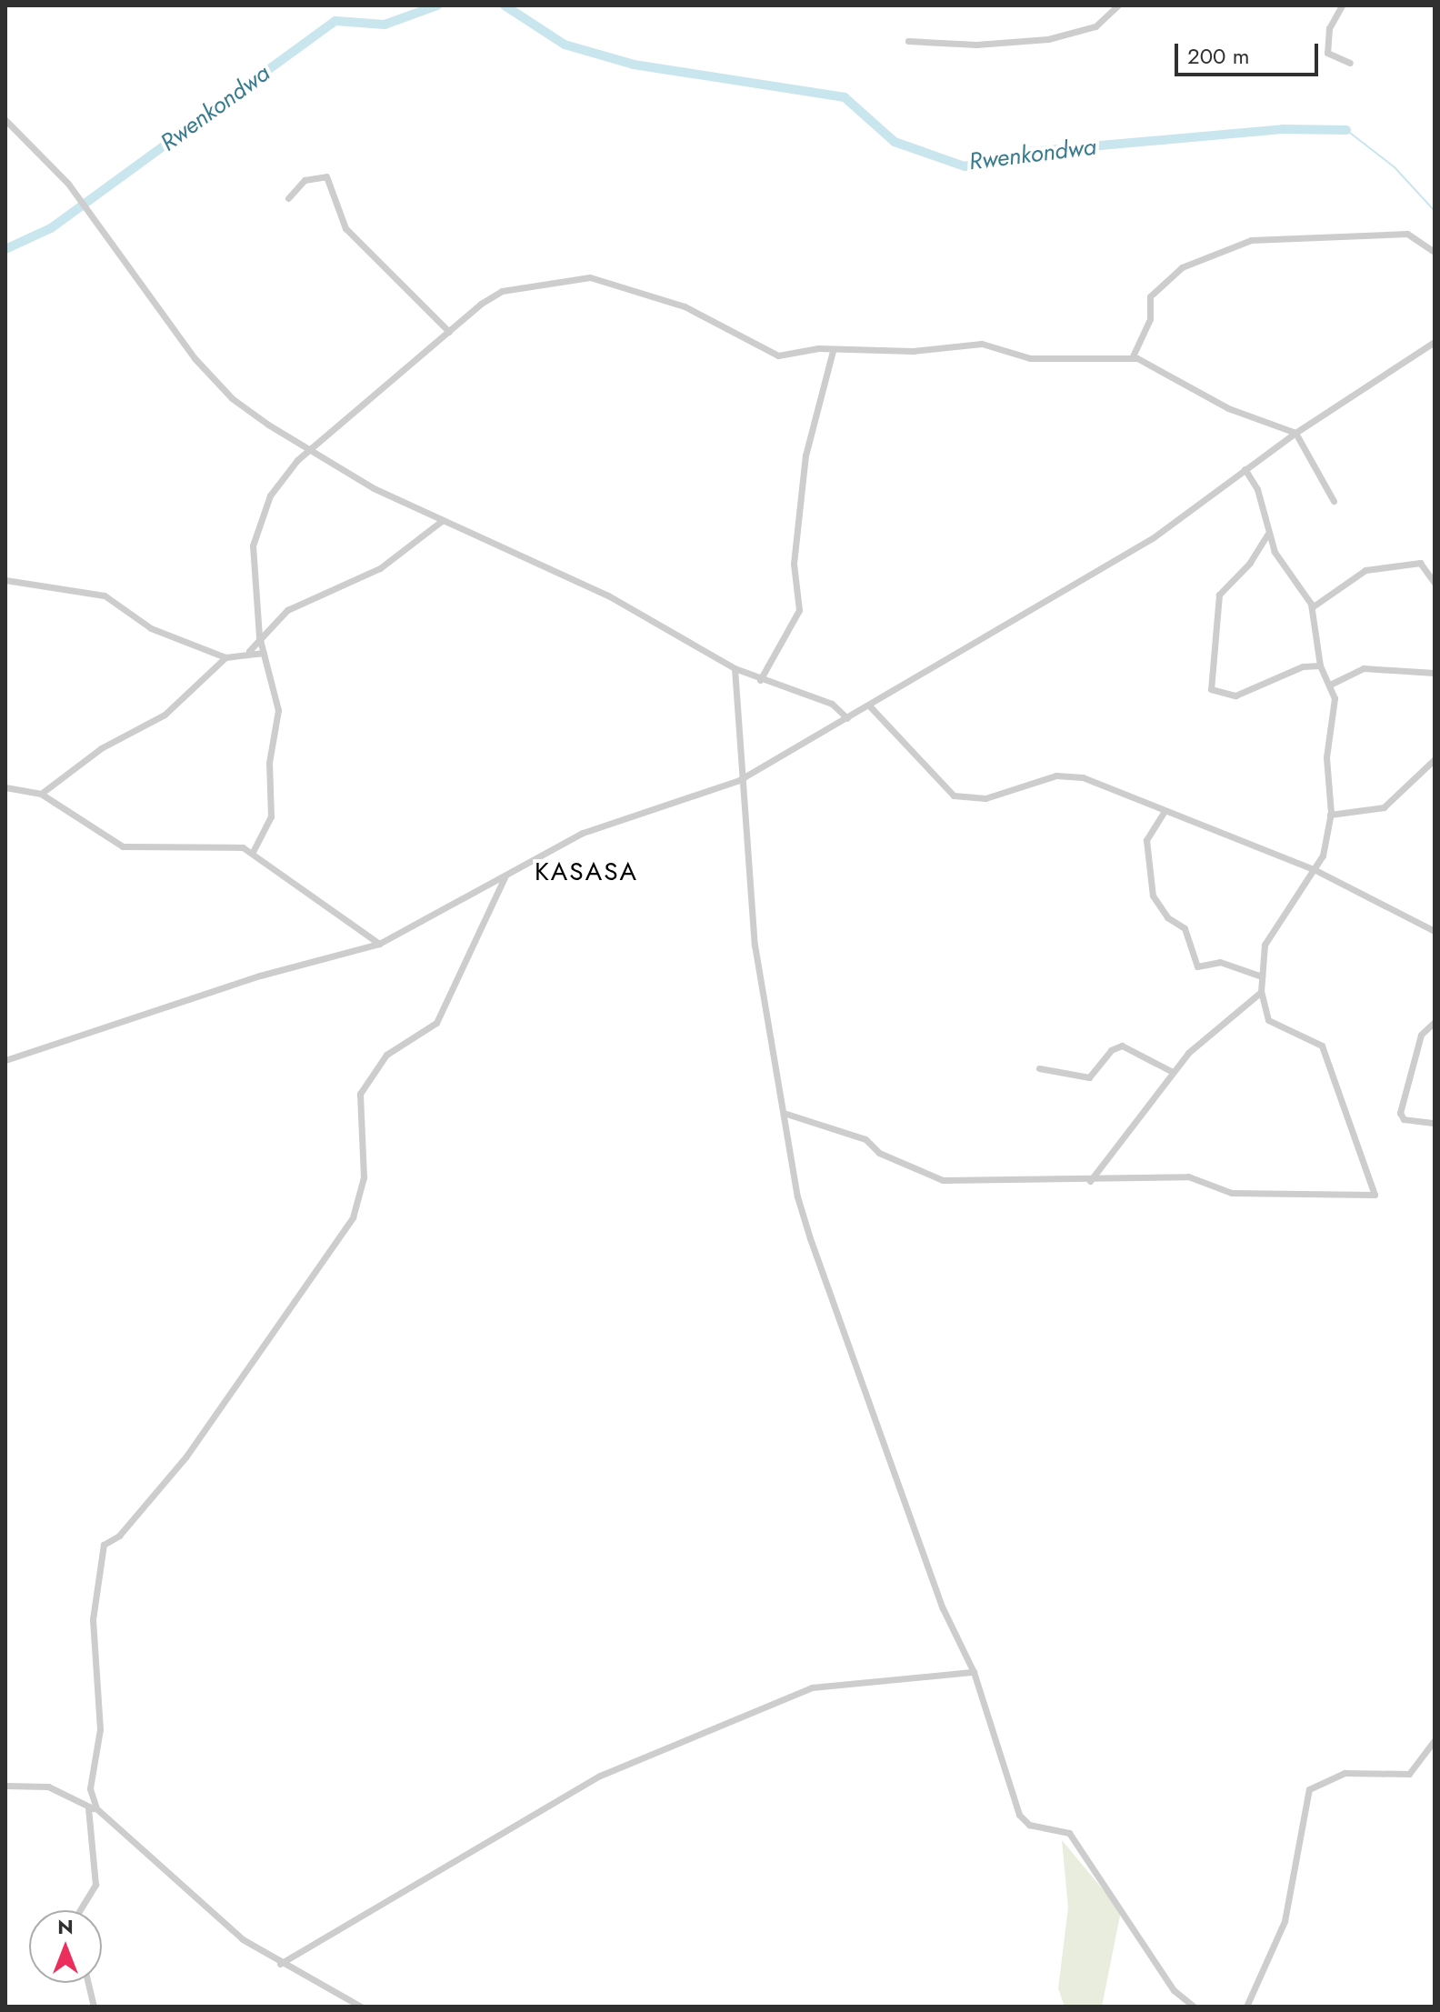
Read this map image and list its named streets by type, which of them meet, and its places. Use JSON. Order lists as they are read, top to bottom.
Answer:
{
  "districts": ["KASASA"],
  "water": ["Rwenkondwa"],
  "scale_bar": "200 m",
  "north": "top"
}
